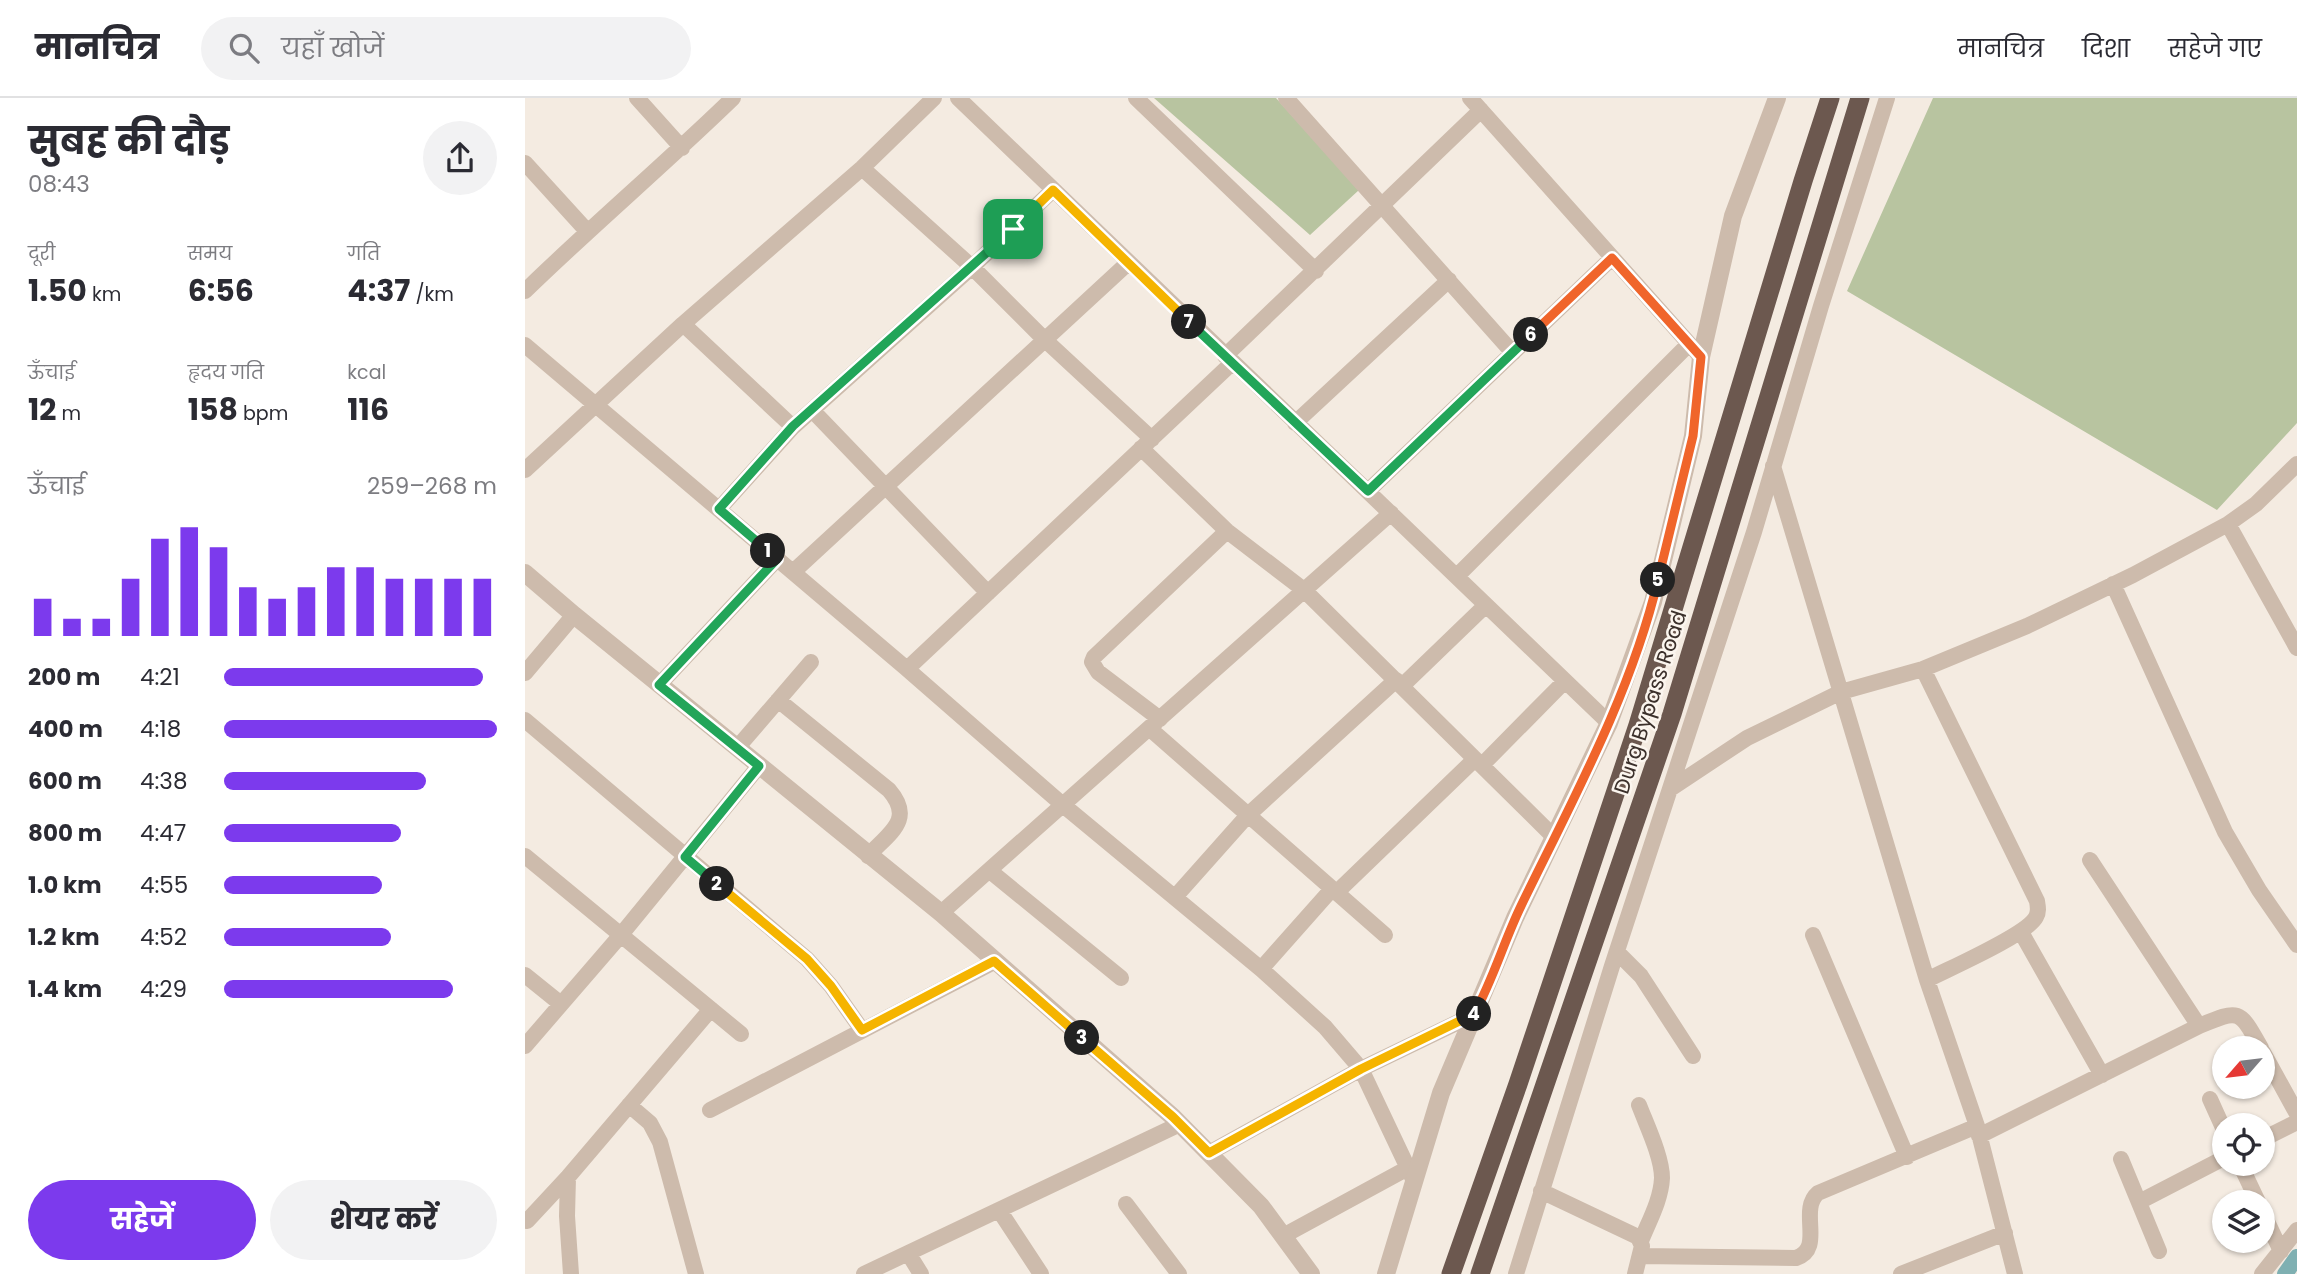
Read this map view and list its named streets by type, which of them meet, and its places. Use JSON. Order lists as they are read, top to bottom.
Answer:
{
  "streets": {
    "highway": ["Durg Bypass Road"]
  },
  "north": "bottom left",
  "page": {
    "header": "मानचित्र",
    "search": "यहाँ खोजें",
    "nav": ["मानचित्र", "दिशा", "सहेजे गए"],
    "heading": ["सुबह की दौड़", "08:43"],
    "stats": [
      ["दूरी", "1.50 km"],
      ["समय", "6:56"],
      ["गति", "4:37 /km"],
      ["ऊँचाई", "12 m"],
      ["हृदय गति", "158 bpm"],
      ["kcal", "116"]
    ],
    "pins": [
      "7",
      "6",
      "1",
      "5",
      "2",
      "4",
      "3"
    ],
    "chart": ["ऊँचाई", "259–268 m"],
    "list": [
      {
        "name": "200 m",
        "note": "4:21"
      },
      {
        "name": "400 m",
        "note": "4:18"
      },
      {
        "name": "600 m",
        "note": "4:38"
      },
      {
        "name": "800 m",
        "note": "4:47"
      },
      {
        "name": "1.0 km",
        "note": "4:55"
      },
      {
        "name": "1.2 km",
        "note": "4:52"
      },
      {
        "name": "1.4 km",
        "note": "4:29"
      }
    ],
    "buttons": ["सहेजें", "शेयर करें"]
  }
}
